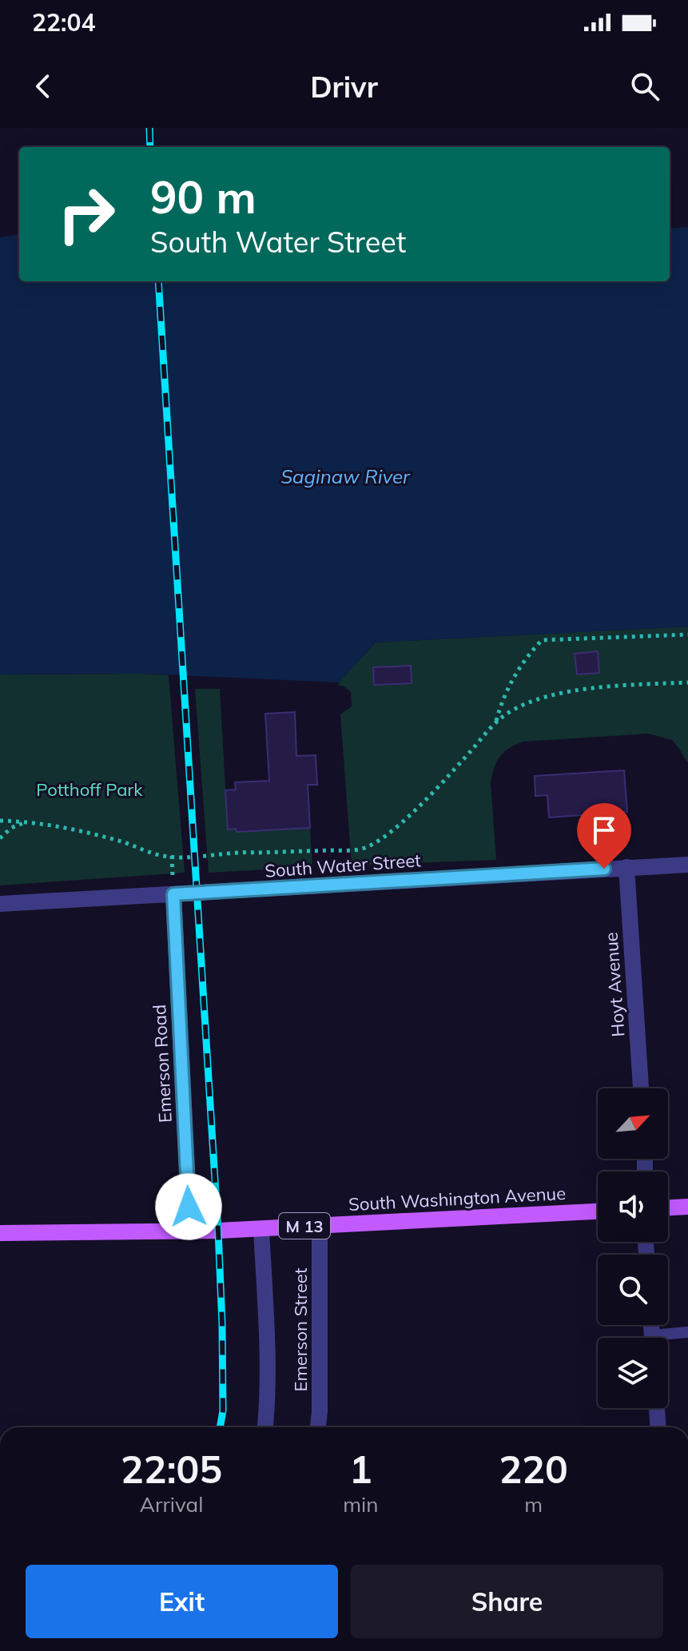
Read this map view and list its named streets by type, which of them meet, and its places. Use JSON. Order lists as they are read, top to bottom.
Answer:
{
  "streets": {
    "main road": ["South Washington Avenue", "M 13"],
    "street": [
      "South Water Street",
      "Hoyt Avenue",
      "Emerson Road",
      "Emerson Street"
    ]
  },
  "crossings": [
    ["South Water Street", "Hoyt Avenue"],
    ["South Water Street", "Emerson Road"],
    ["Emerson Road", "South Washington Avenue"],
    ["South Washington Avenue", "Emerson Street"]
  ],
  "water": ["Saginaw River"],
  "parks": ["Potthoff Park"],
  "north": "top right",
  "page": {
    "status": "22:04",
    "header": "Drivr",
    "turn": ["90 m", "South Water Street"],
    "eta": [
      "22:05",
      "Arrival",
      "1",
      "min",
      "220",
      "m"
    ],
    "buttons": ["Exit", "Share"]
  }
}
